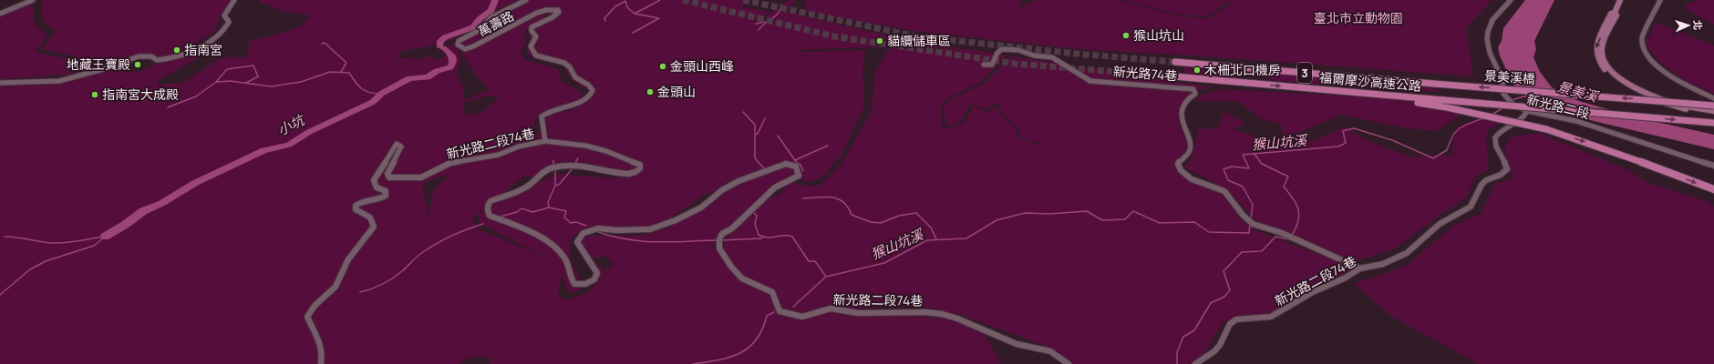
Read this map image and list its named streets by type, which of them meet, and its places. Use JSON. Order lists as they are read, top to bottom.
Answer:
{
  "streets": {
    "highway": ["3", "景美溪橋", "福爾摩沙高速公路"],
    "street": [
      "萬壽路",
      "新光路74巷",
      "新光路二段",
      "新光路二段74巷"
    ]
  },
  "crossings": [
    ["萬壽路", "新光路二段74巷"],
    ["新光路74巷", "新光路二段74巷"],
    ["景美溪橋", "福爾摩沙高速公路"],
    ["新光路二段", "新光路二段74巷"]
  ],
  "water": ["景美溪", "小坑", "猴山坑溪"],
  "parks": ["臺北市立動物園"],
  "places": [
    "猴山坑山",
    "貓纜儲車區",
    "指南宮",
    "地藏王寶殿",
    "金頭山西峰",
    "木柵北口機房",
    "金頭山",
    "指南宮大成殿"
  ],
  "north": "right"
}
